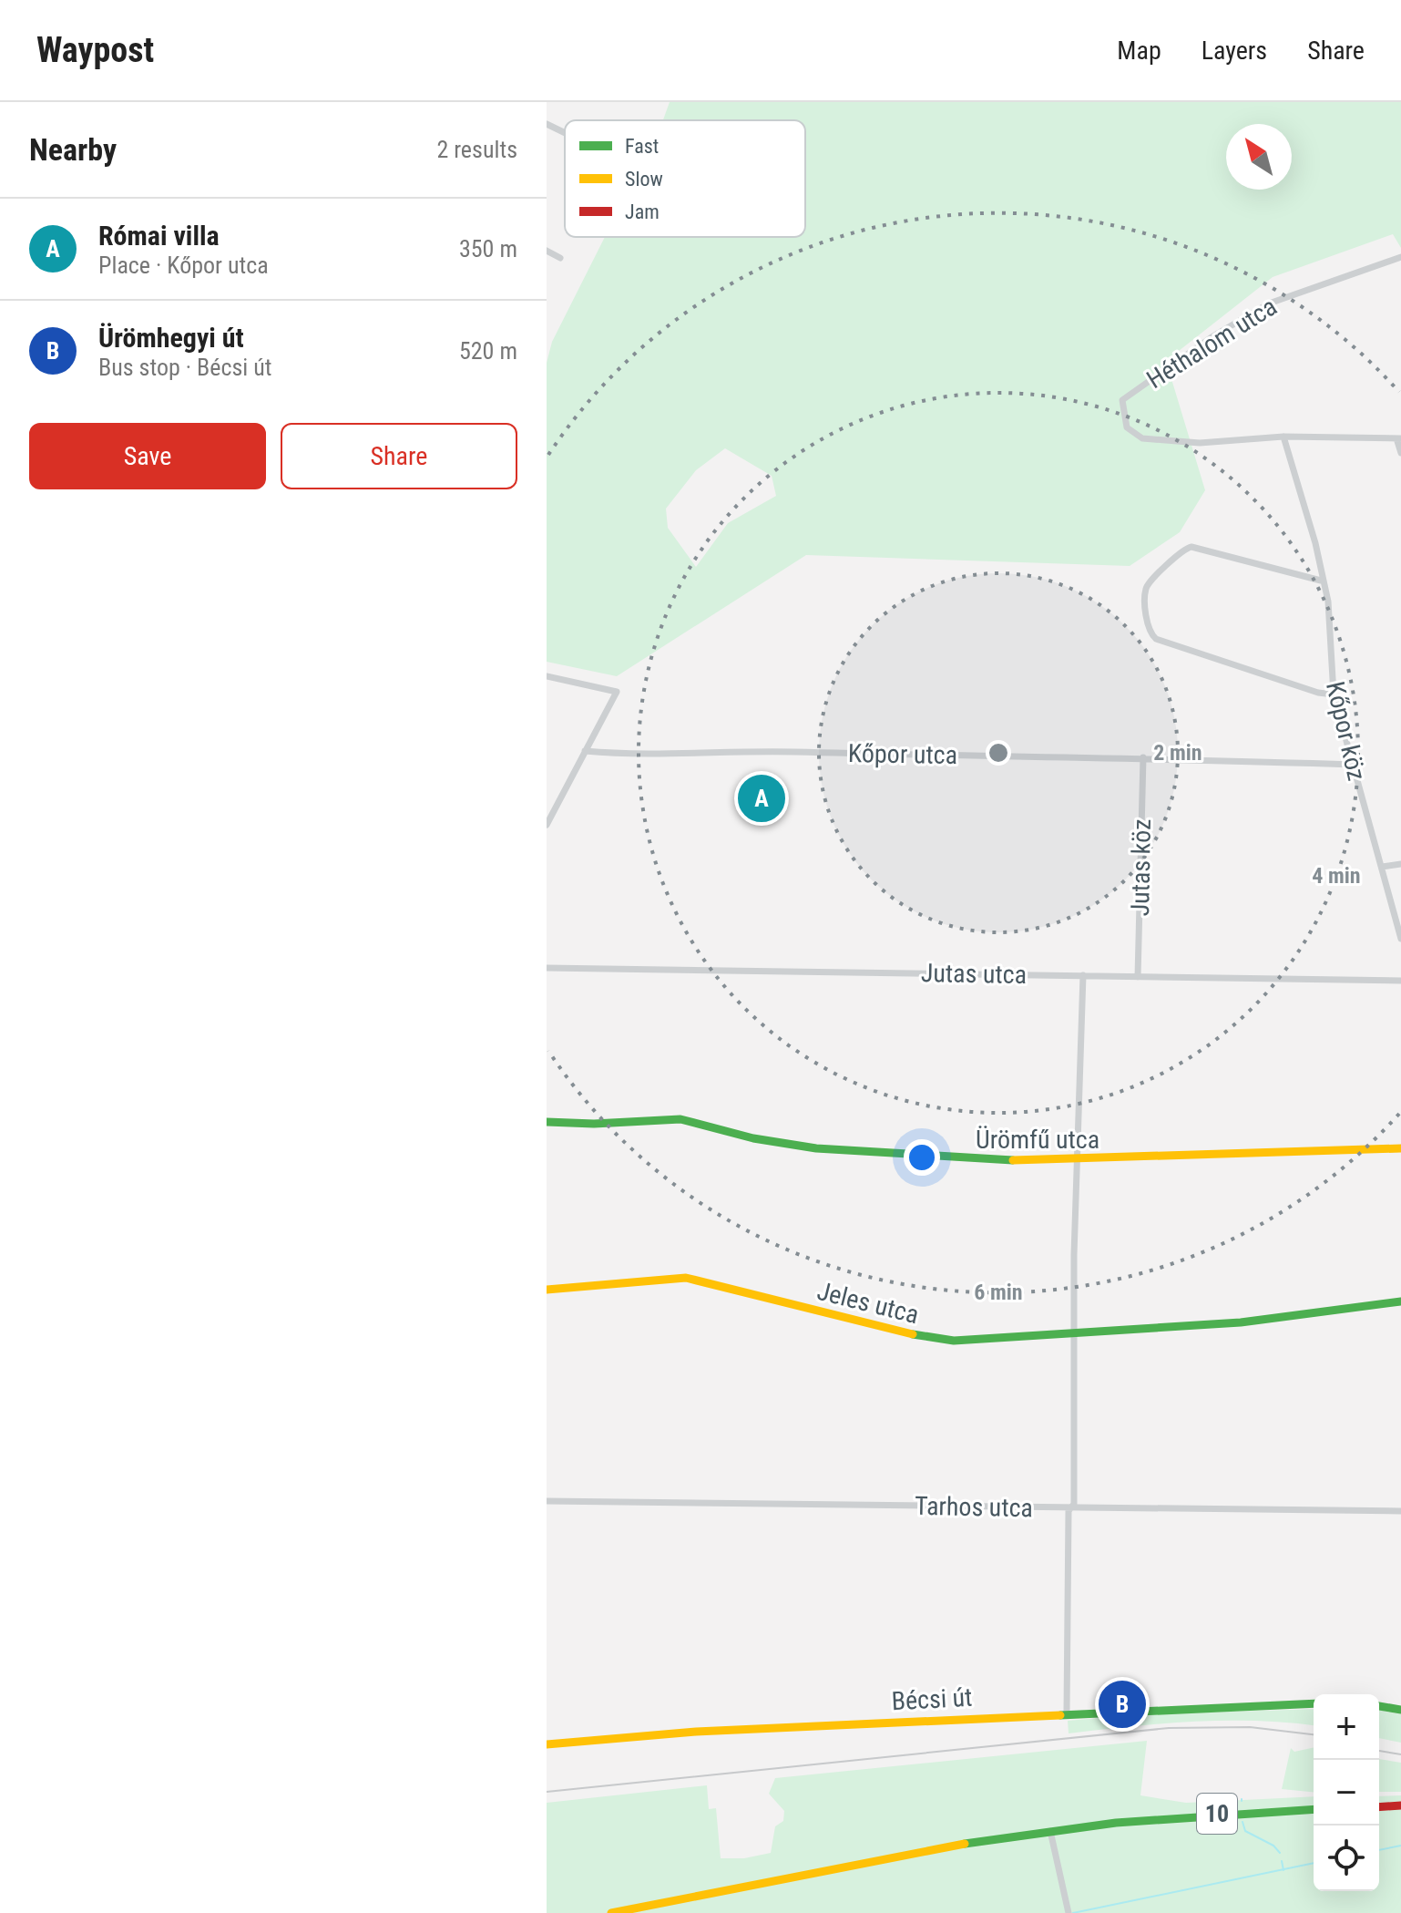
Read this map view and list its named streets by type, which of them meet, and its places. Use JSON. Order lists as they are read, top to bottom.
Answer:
{
  "streets": {
    "street": [
      "Héthalom utca",
      "Kőpor köz",
      "Kőpor utca",
      "Jutas köz",
      "Jutas utca",
      "Ürömfű utca",
      "Jeles utca",
      "Tarhos utca",
      "Bécsi út",
      "10"
    ]
  },
  "crossings": [
    ["Héthalom utca", "Kőpor köz"],
    ["Kőpor köz", "Kőpor utca"],
    ["Kőpor utca", "Jutas köz"],
    ["Jutas köz", "Jutas utca"]
  ],
  "legend": ["Fast", "Slow", "Jam"],
  "north": "top left",
  "page": {
    "header": "Waypost",
    "nav": ["Map", "Layers", "Share"],
    "heading": ["Nearby", "2 results"],
    "list": [
      {
        "mark": "A",
        "name": "Római villa",
        "note": "Place · Kőpor utca",
        "value": "350 m"
      },
      {
        "mark": "B",
        "name": "Ürömhegyi út",
        "note": "Bus stop · Bécsi út",
        "value": "520 m"
      }
    ],
    "buttons": ["Save", "Share"],
    "pins": ["A", "B"],
    "map_buttons": ["+", "−"]
  },
  "rings": ["2 min", "4 min", "6 min"]
}
